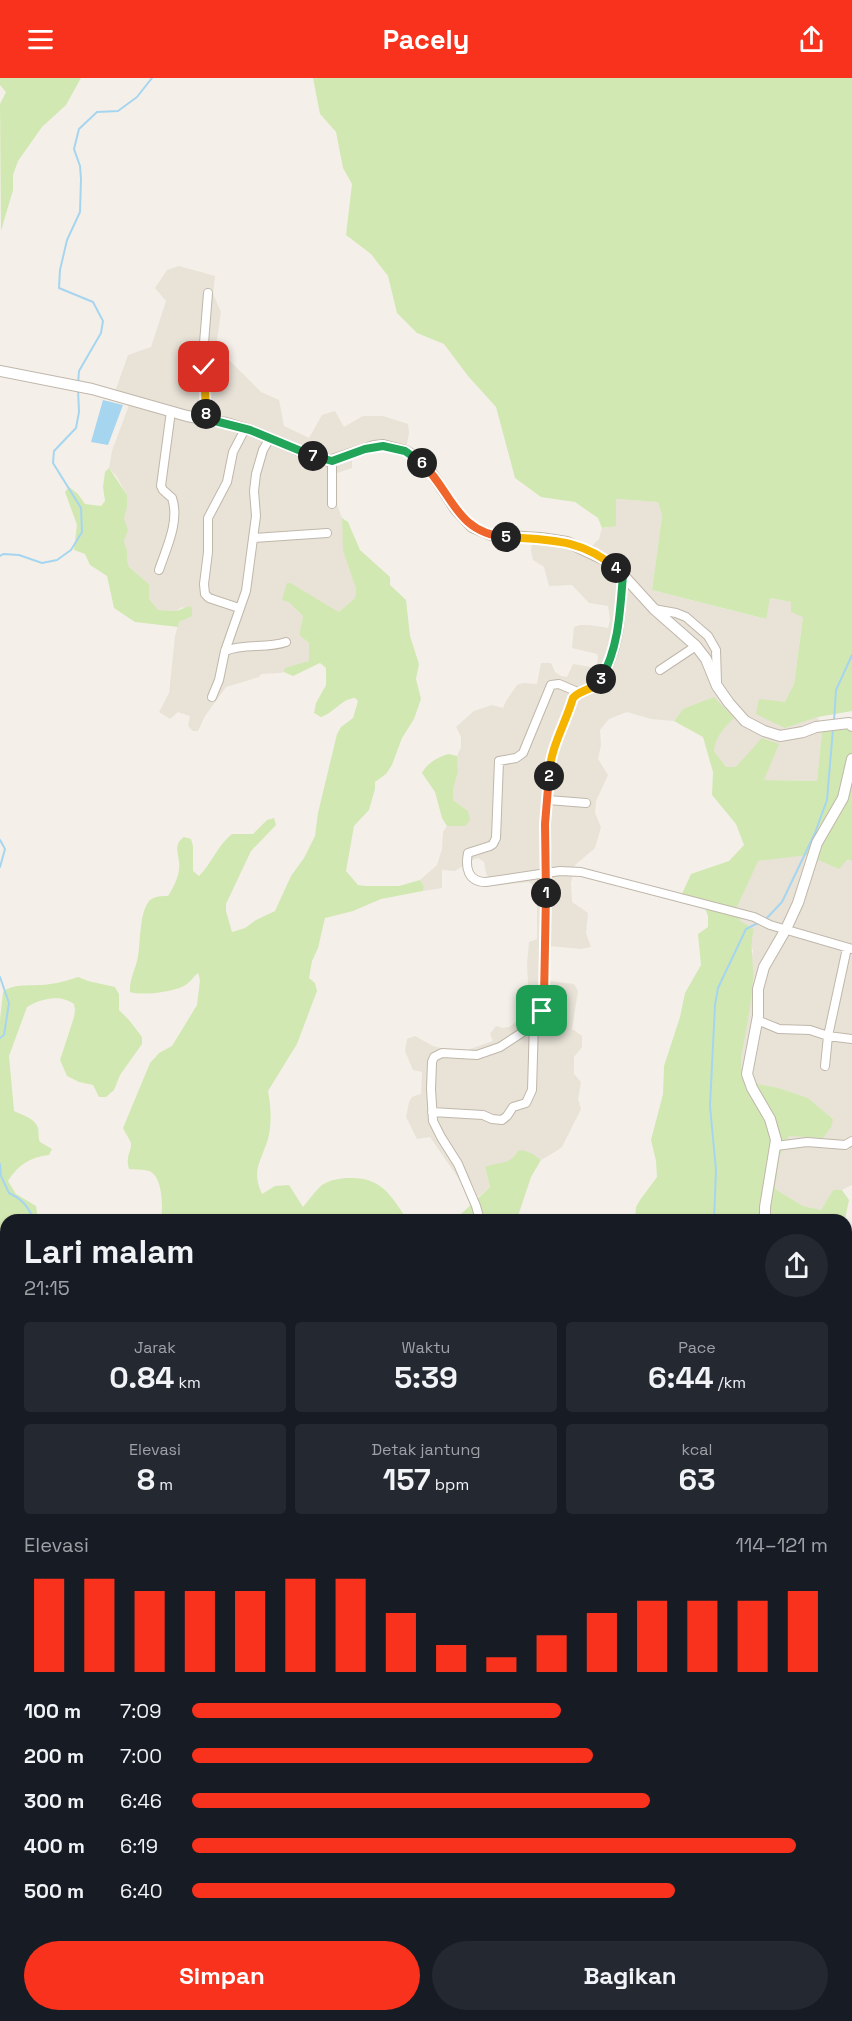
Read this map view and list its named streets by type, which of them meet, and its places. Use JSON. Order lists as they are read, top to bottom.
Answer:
{
  "page": {
    "header": "Pacely",
    "pins": [
      "8",
      "7",
      "6",
      "5",
      "4",
      "3",
      "2",
      "1"
    ],
    "heading": ["Lari malam", "21:15"],
    "stats": [
      ["Jarak", "0.84 km"],
      ["Waktu", "5:39"],
      ["Pace", "6:44 /km"],
      ["Elevasi", "8 m"],
      ["Detak jantung", "157 bpm"],
      ["kcal", "63"]
    ],
    "chart": ["Elevasi", "114–121 m"],
    "list": [
      {
        "name": "100 m",
        "note": "7:09"
      },
      {
        "name": "200 m",
        "note": "7:00"
      },
      {
        "name": "300 m",
        "note": "6:46"
      },
      {
        "name": "400 m",
        "note": "6:19"
      },
      {
        "name": "500 m",
        "note": "6:40"
      }
    ],
    "buttons": ["Simpan", "Bagikan"]
  }
}
